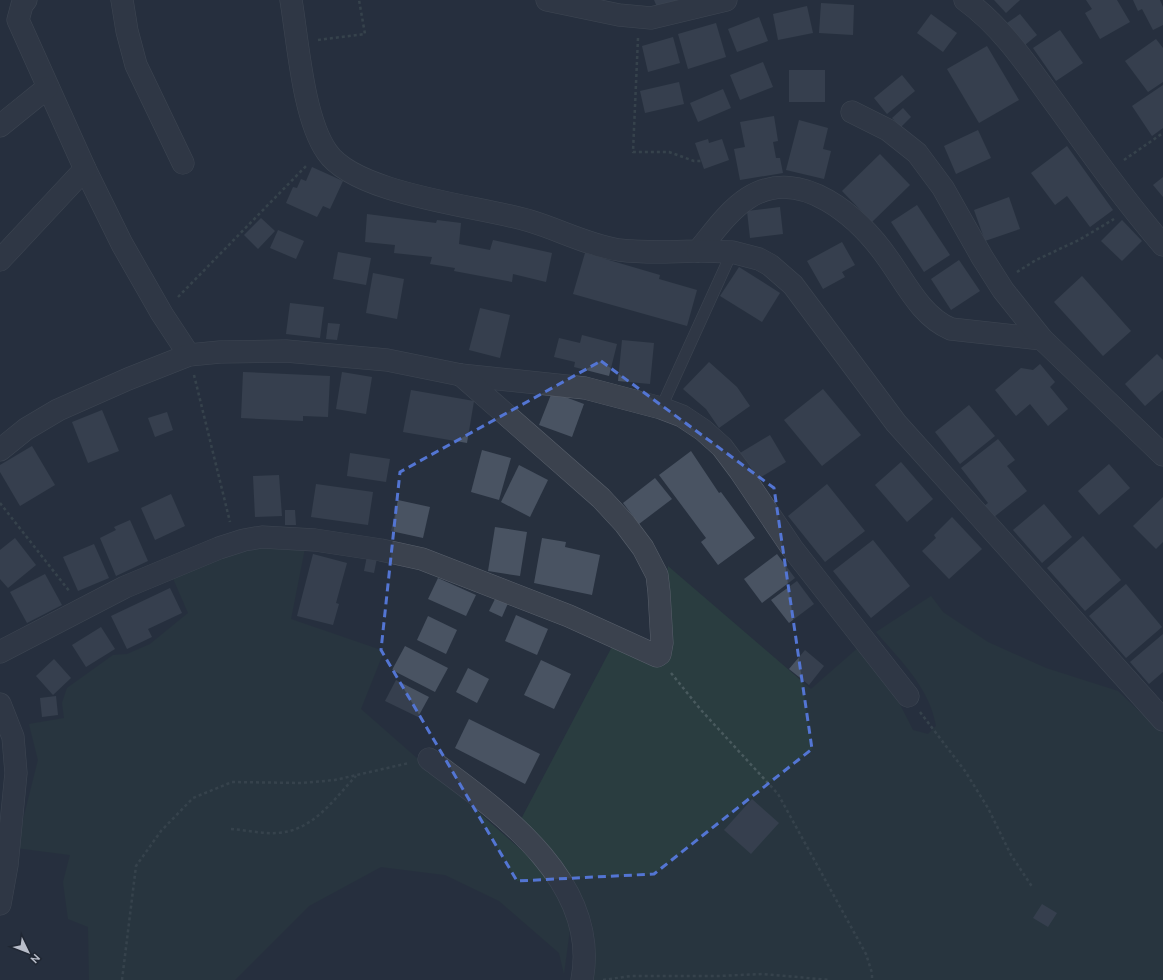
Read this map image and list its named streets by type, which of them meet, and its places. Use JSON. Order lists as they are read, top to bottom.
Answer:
{
  "north": "bottom right"
}
